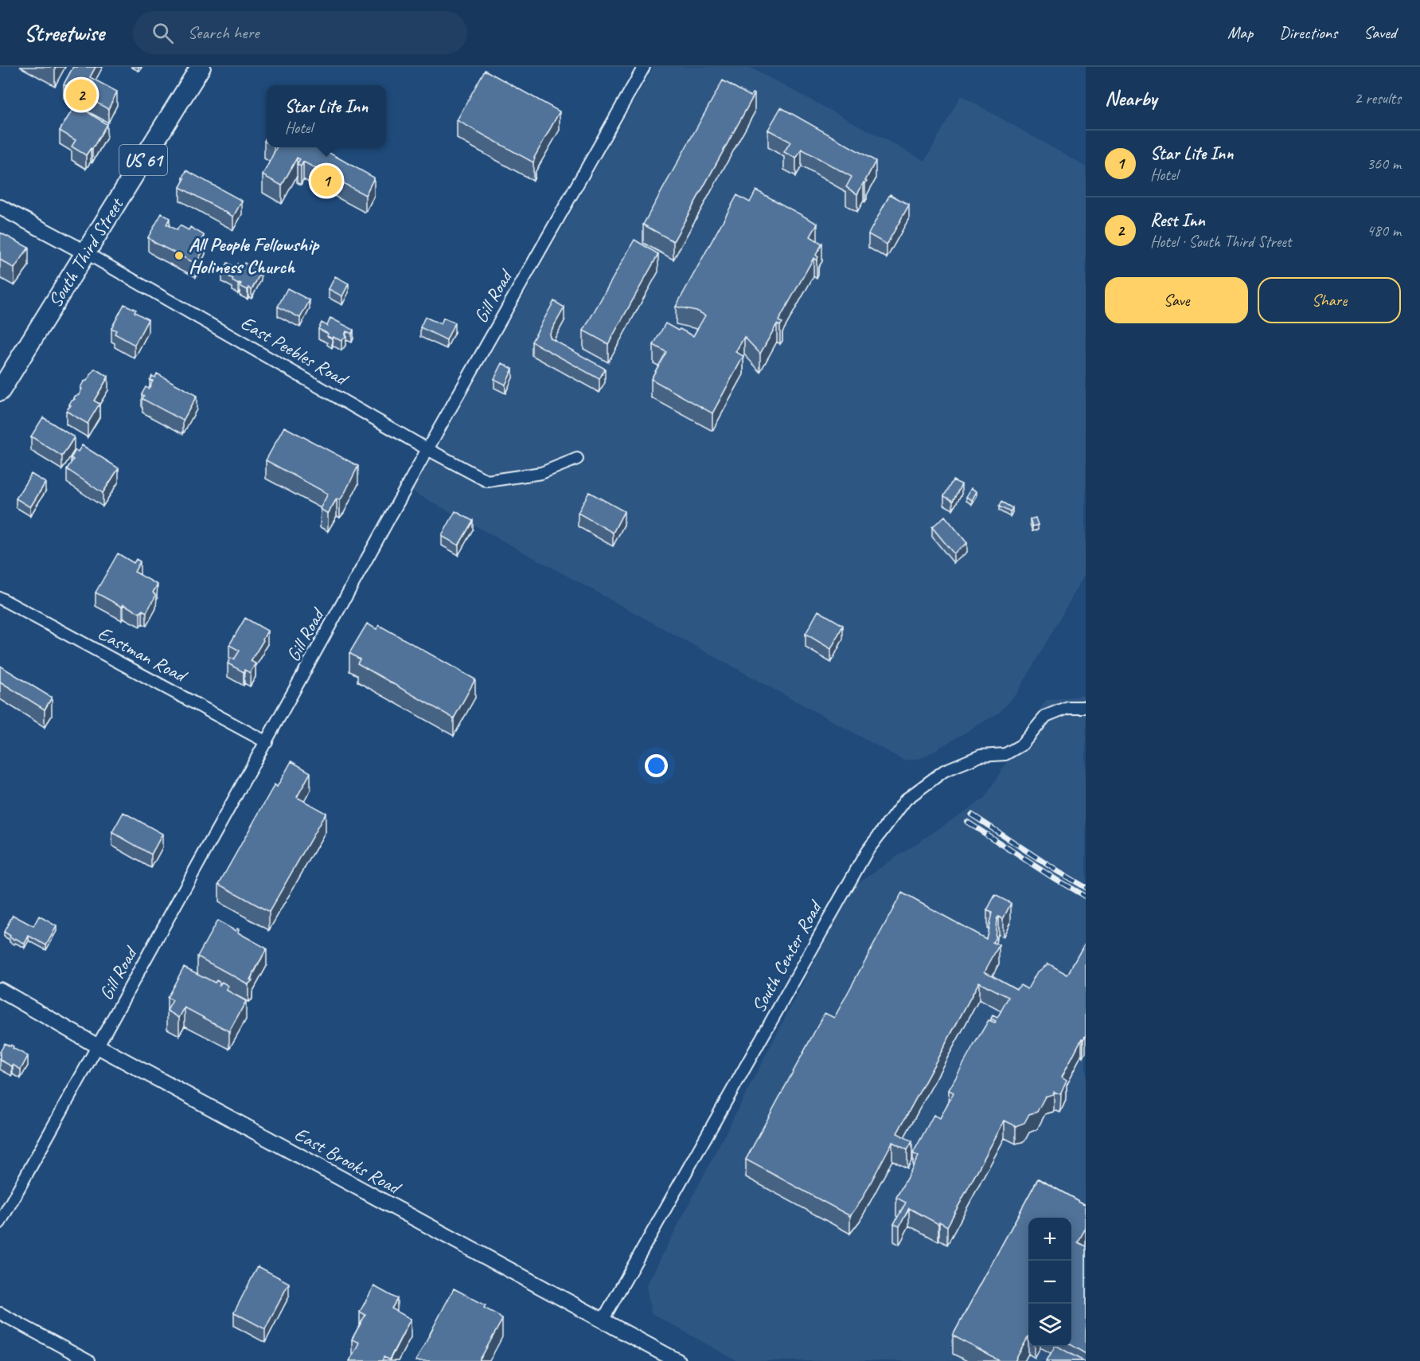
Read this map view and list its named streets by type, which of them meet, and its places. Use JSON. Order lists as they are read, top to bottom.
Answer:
{
  "streets": {
    "highway": ["US 61", "South Third Street"],
    "main road": ["East Peebles Road", "East Brooks Road"],
    "street": ["Gill Road", "Eastman Road", "South Center Road"]
  },
  "crossings": [
    ["South Third Street", "East Peebles Road"],
    ["Gill Road", "East Peebles Road"],
    ["Gill Road", "Eastman Road"],
    ["Gill Road", "East Brooks Road"],
    ["South Center Road", "East Brooks Road"]
  ],
  "places": ["All People Fellowship Holiness Church"],
  "page": {
    "header": "Streetwise",
    "search": "Search here",
    "nav": ["Map", "Directions", "Saved"],
    "heading": ["Nearby", "2 results"],
    "pins": ["2", "1"],
    "popup": ["Star Lite Inn", "Hotel"],
    "list": [
      {
        "mark": "1",
        "name": "Star Lite Inn",
        "note": "Hotel",
        "value": "360 m"
      },
      {
        "mark": "2",
        "name": "Rest Inn",
        "note": "Hotel · South Third Street",
        "value": "480 m"
      }
    ],
    "buttons": ["Save", "Share"],
    "map_buttons": ["+", "−"]
  }
}
